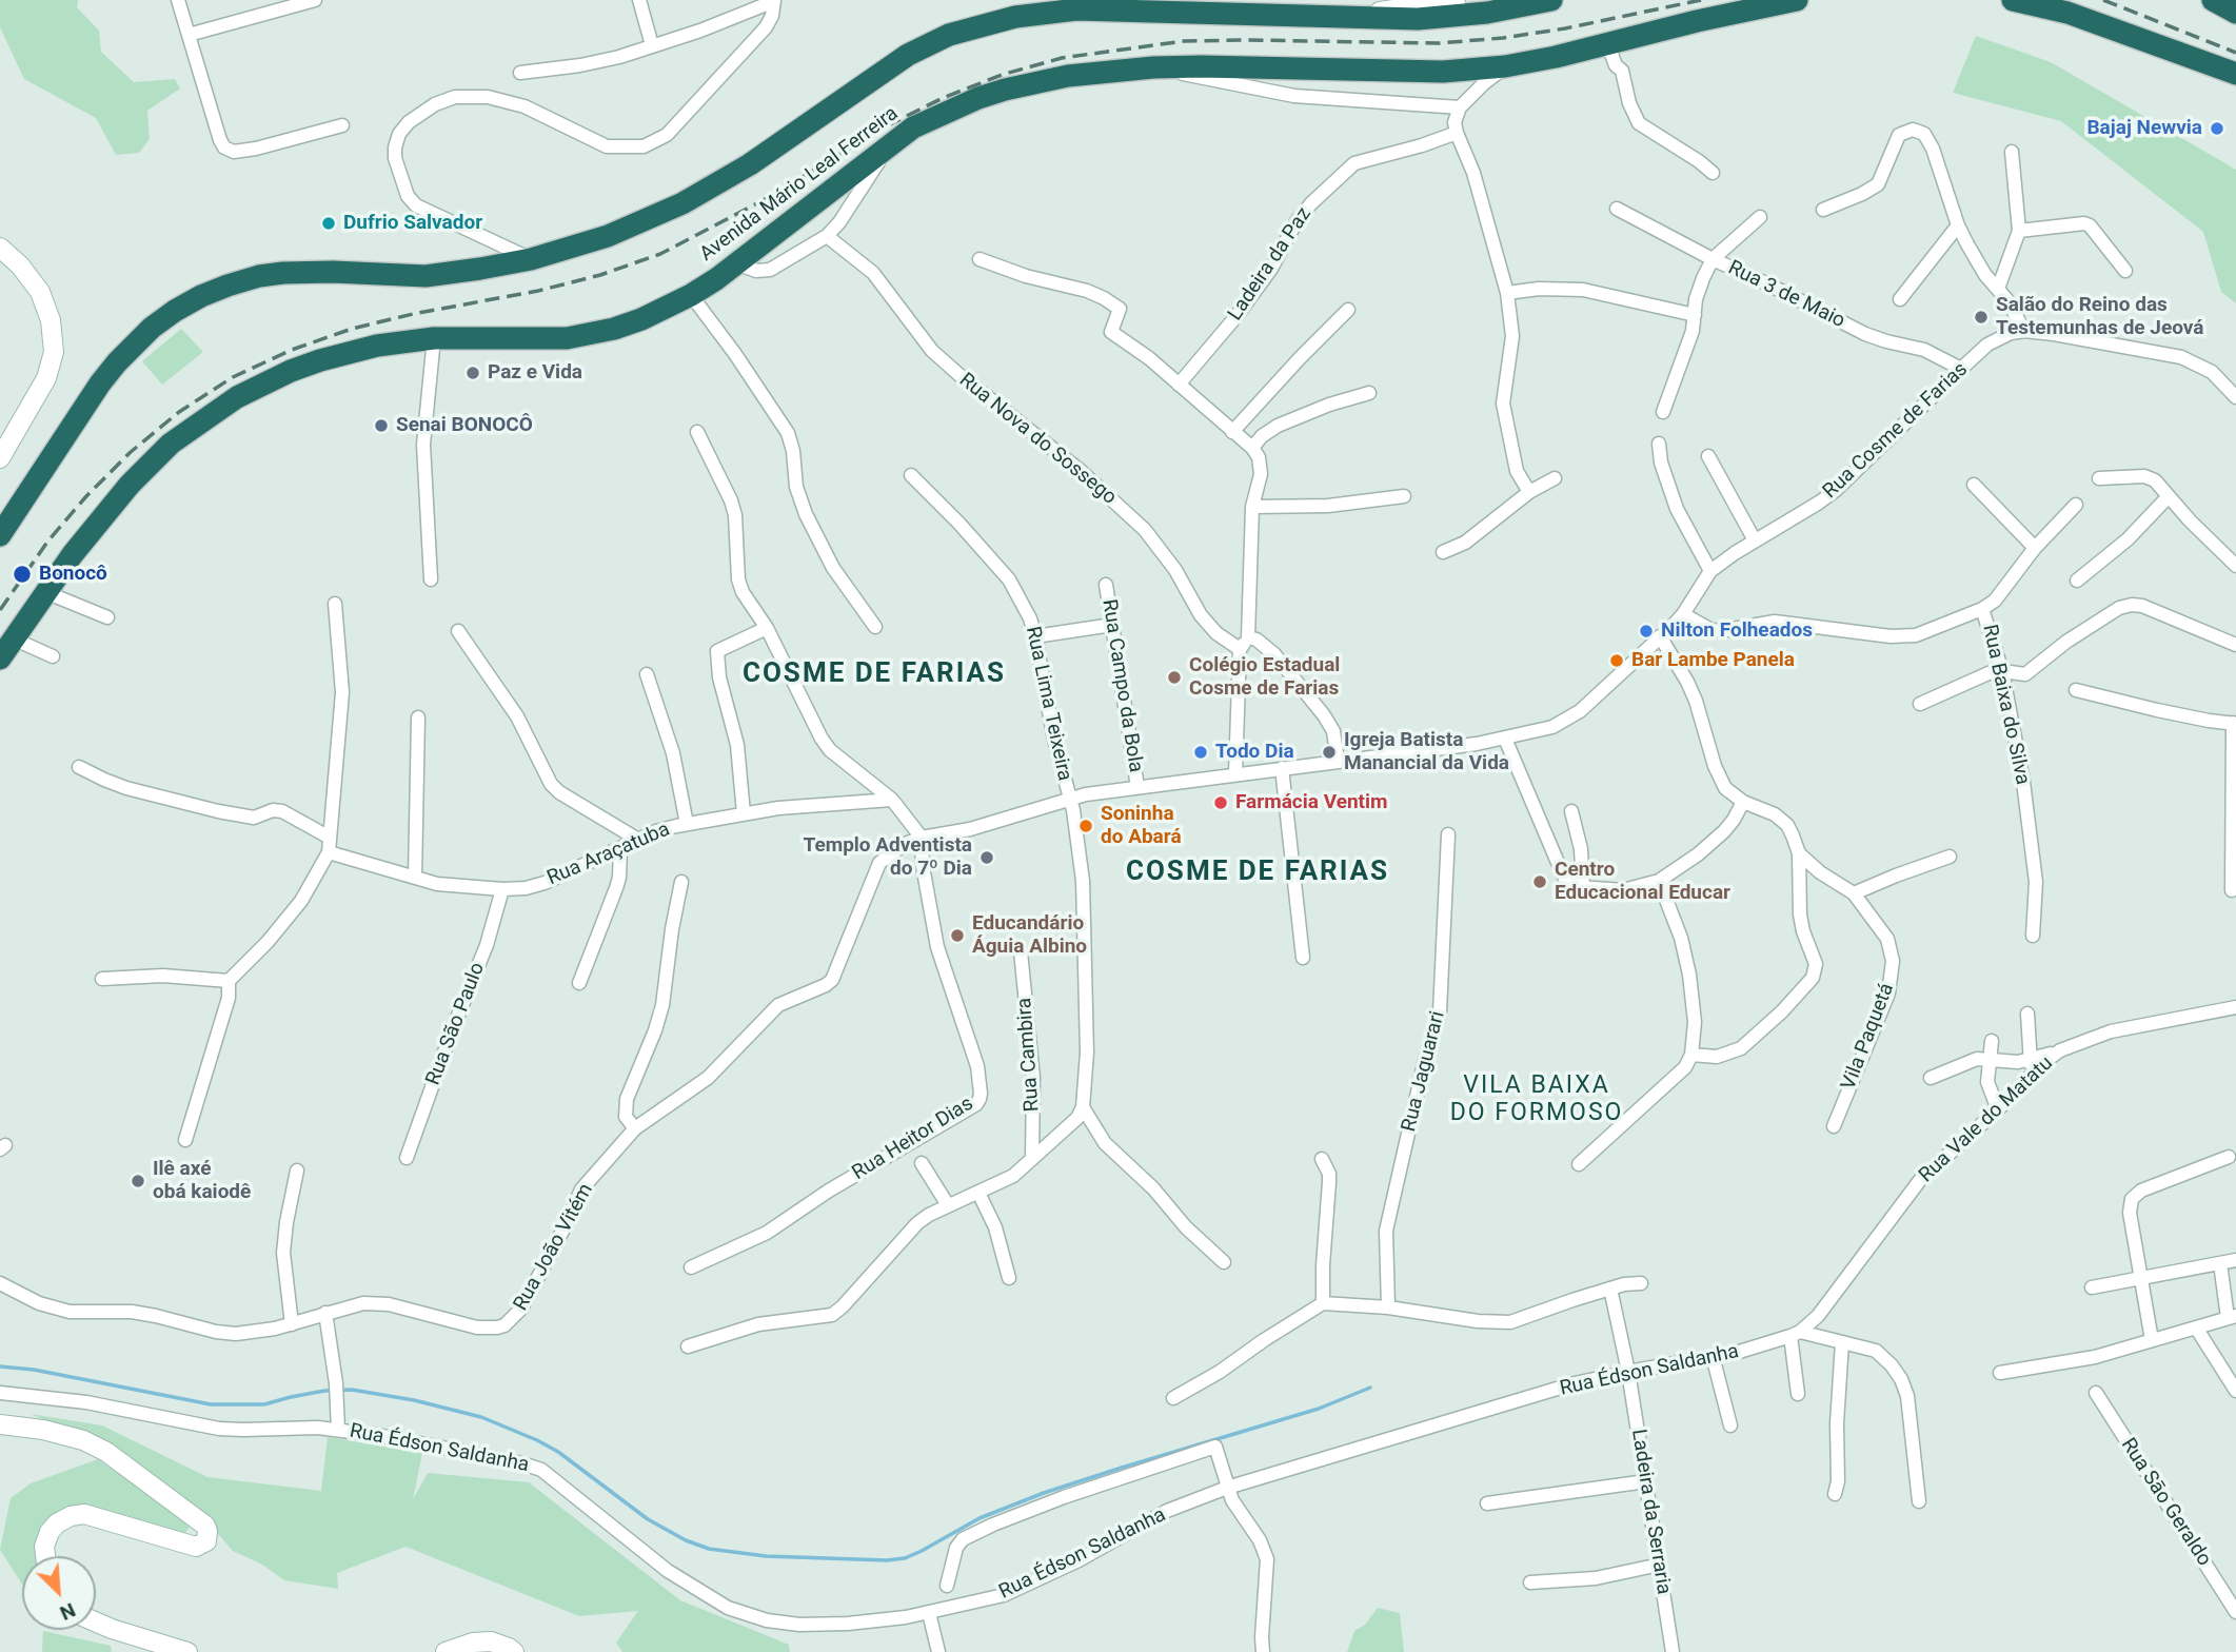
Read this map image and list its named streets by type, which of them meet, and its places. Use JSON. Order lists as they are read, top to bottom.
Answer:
{
  "streets": {
    "highway": ["Avenida Mário Leal Ferreira"],
    "street": [
      "Ladeira da Paz",
      "Rua 3 de Maio",
      "Rua Cosme de Farias",
      "Rua Nova do Sossego",
      "Rua Campo da Bola",
      "Rua Lima Teixeira",
      "Rua Baixa do Silva",
      "Rua Araçatuba",
      "Rua São Paulo",
      "Vila Paquetá",
      "Rua Cambira",
      "Rua Jaguarari",
      "Rua Vale do Matatu",
      "Rua Heitor Dias",
      "Rua João Vitém",
      "Rua Édson Saldanha",
      "Rua Sāo Geraldo",
      "Ladeira da Serraria"
    ]
  },
  "crossings": [
    ["Rua 3 de Maio", "Rua Cosme de Farias"],
    ["Rua Cosme de Farias", "Rua Nova do Sossego"],
    ["Rua Cosme de Farias", "Rua Campo da Bola"],
    ["Rua Cosme de Farias", "Rua Lima Teixeira"],
    ["Rua Cosme de Farias", "Rua Baixa do Silva"],
    ["Rua Cosme de Farias", "Rua Heitor Dias"],
    ["Rua Cosme de Farias", "Rua João Vitém"],
    ["Rua Araçatuba", "Rua São Paulo"],
    ["Rua Vale do Matatu", "Rua Édson Saldanha"],
    ["Rua Édson Saldanha", "Ladeira da Serraria"]
  ],
  "districts": ["COSME DE FARIAS", "COSME DE FARIAS", "VILA BAIXA DO FORMOSO"],
  "places": [
    "Bajaj Newvia",
    "Dufrio Salvador",
    "Salão do Reino das Testemunhas de Jeová",
    "Paz e Vida",
    "Senai BONOCÔ",
    "Bonocô",
    "Nilton Folheados",
    "Bar Lambe Panela",
    "Colégio Estadual Cosme de Farias",
    "Todo Dia",
    "Igreja Batista Manancial da Vida",
    "Farmácia Ventim",
    "Soninha do Abará",
    "Templo Adventista do 7º Dia",
    "Centro Educacional Educar",
    "Educandário Águia Albino",
    "Ilê axé obá kaiodê"
  ],
  "north": "bottom right"
}
